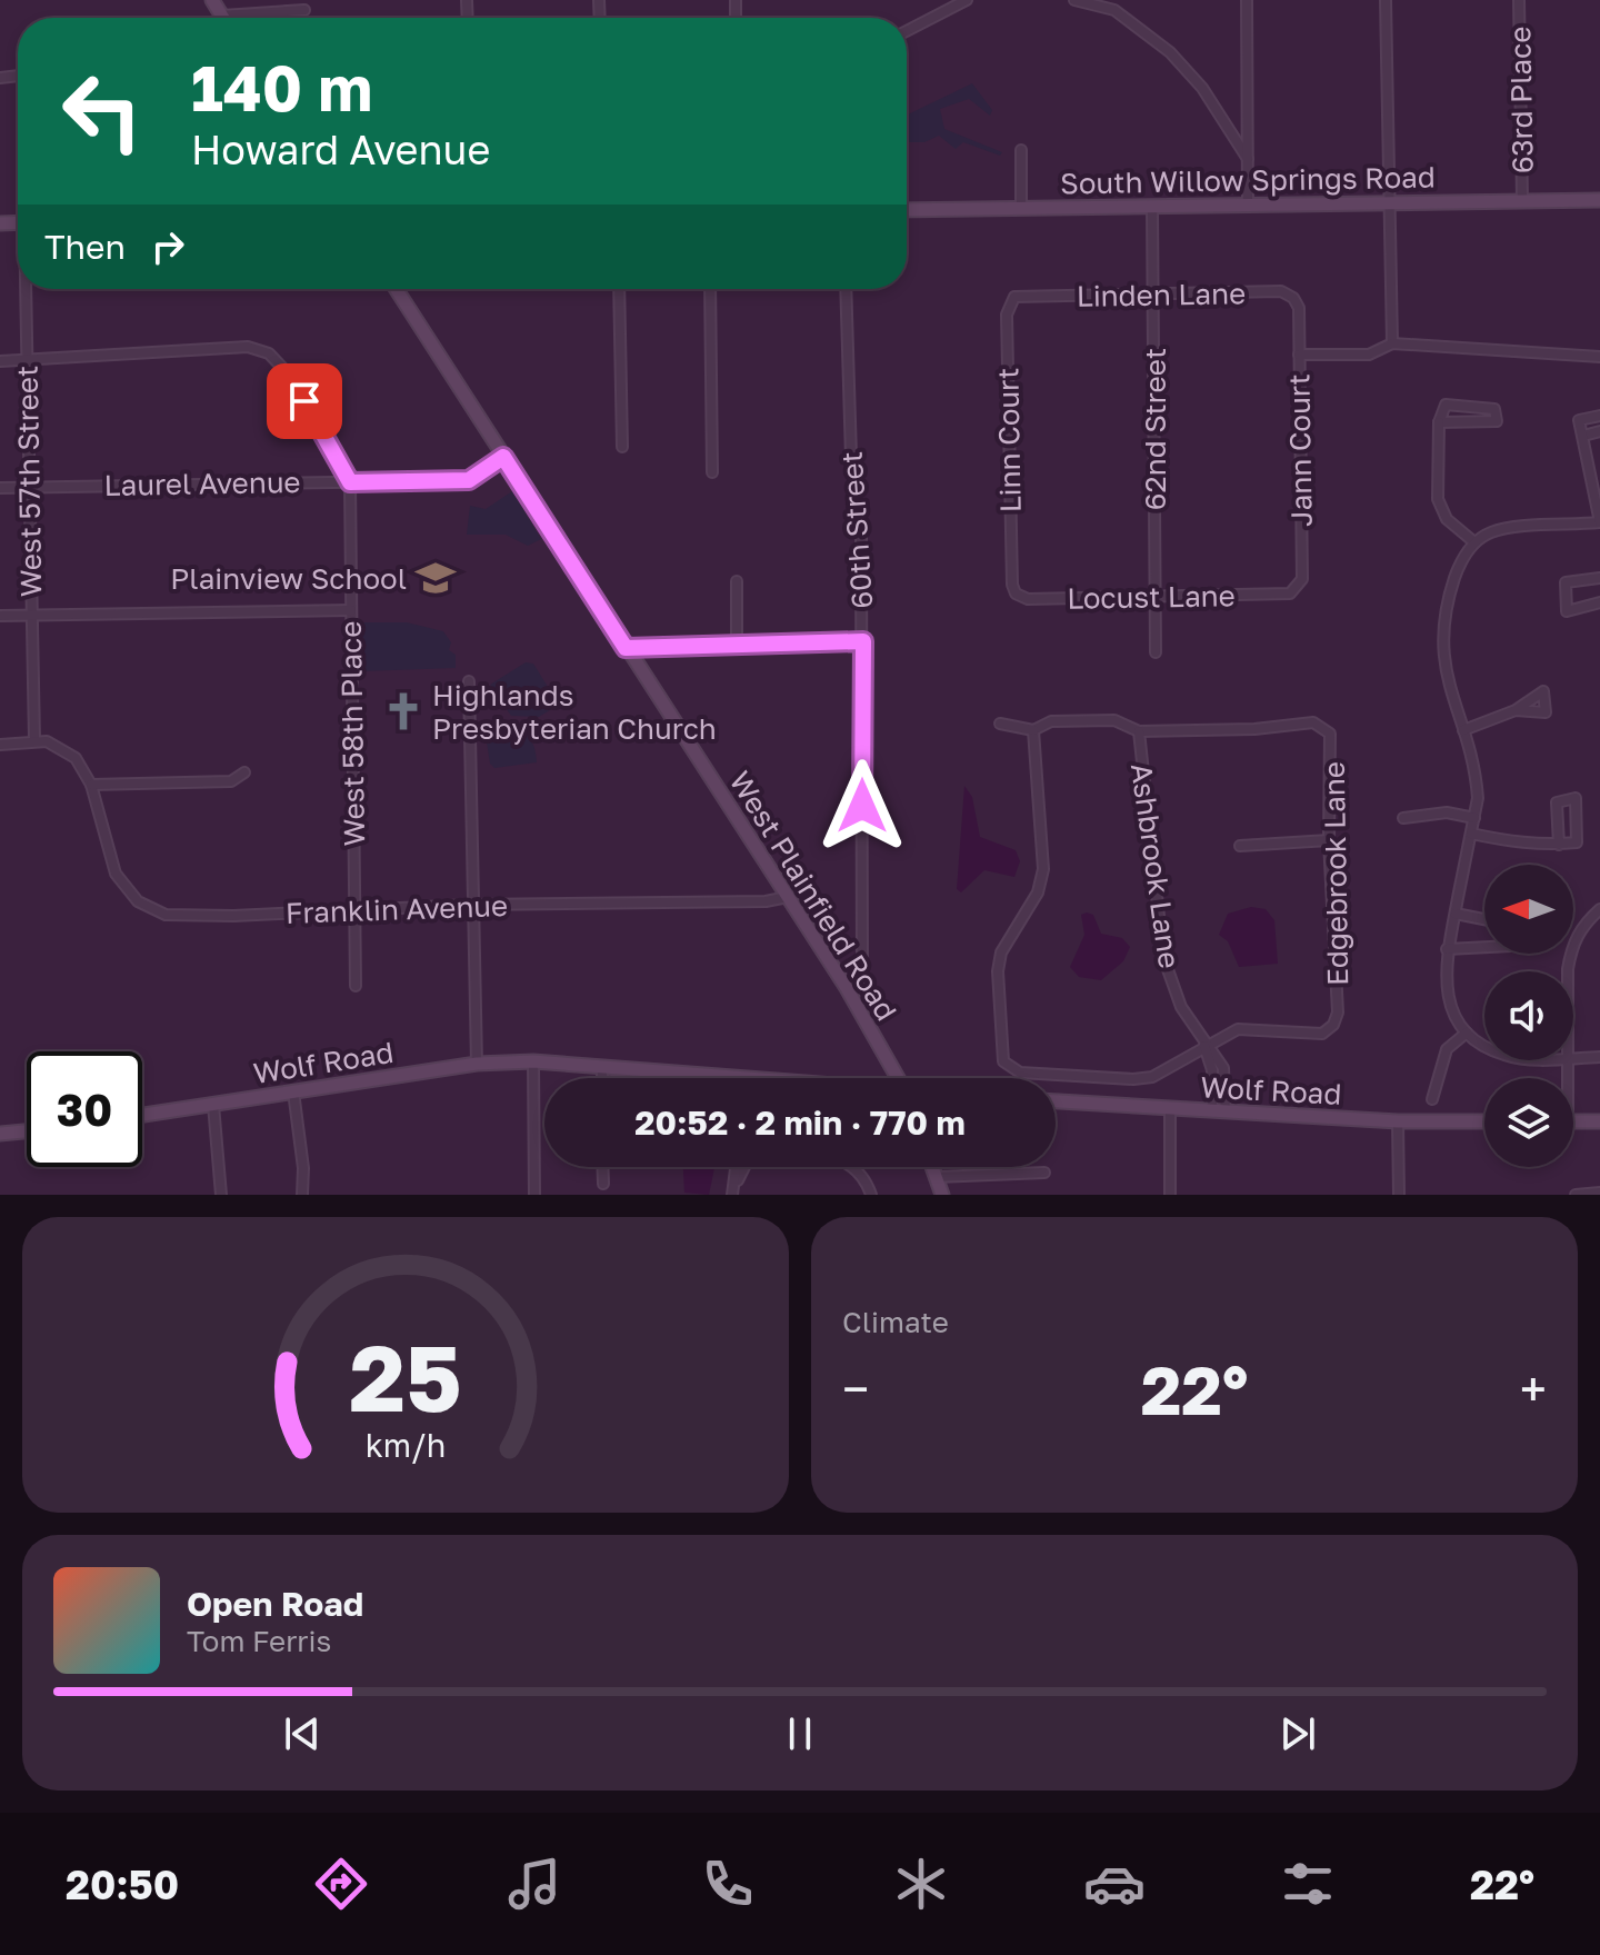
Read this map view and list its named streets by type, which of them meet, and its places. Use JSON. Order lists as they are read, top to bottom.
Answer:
{
  "streets": {
    "main road": ["South Willow Springs Road", "West Plainfield Road", "Wolf Road"],
    "street": [
      "63rd Place",
      "Linden Lane",
      "62nd Street",
      "Linn Court",
      "Jann Court",
      "West 57th Street",
      "Laurel Avenue",
      "60th Street",
      "Locust Lane",
      "West 58th Place",
      "Ashbrook Lane",
      "Edgebrook Lane",
      "Franklin Avenue"
    ]
  },
  "crossings": [
    ["63rd Place", "South Willow Springs Road"],
    ["South Willow Springs Road", "62nd Street"],
    ["Linden Lane", "62nd Street"],
    ["Linden Lane", "Linn Court"],
    ["Linden Lane", "Jann Court"],
    ["62nd Street", "Locust Lane"],
    ["Linn Court", "Locust Lane"],
    ["Jann Court", "Locust Lane"],
    ["West 57th Street", "Laurel Avenue"],
    ["Laurel Avenue", "West 58th Place"],
    ["Laurel Avenue", "West Plainfield Road"],
    ["60th Street", "West Plainfield Road"],
    ["West 58th Place", "Franklin Avenue"],
    ["Ashbrook Lane", "Edgebrook Lane"],
    ["Ashbrook Lane", "Wolf Road"],
    ["West Plainfield Road", "Franklin Avenue"]
  ],
  "places": {
    "school or university": ["Plainview School"],
    "church": ["Highlands Presbyterian Church"]
  },
  "north": "left",
  "page": {
    "turn": ["140 m", "Howard Avenue"],
    "then": "Then",
    "limit": "30",
    "trip": "20:52 · 2 min · 770 m",
    "tile": "Climate",
    "heat": ["−", "22°", "+"],
    "song": ["Open Road", "Tom Ferris"],
    "tabs": ["20:50", "22°"],
    "gauge": ["25", "km/h"]
  }
}
